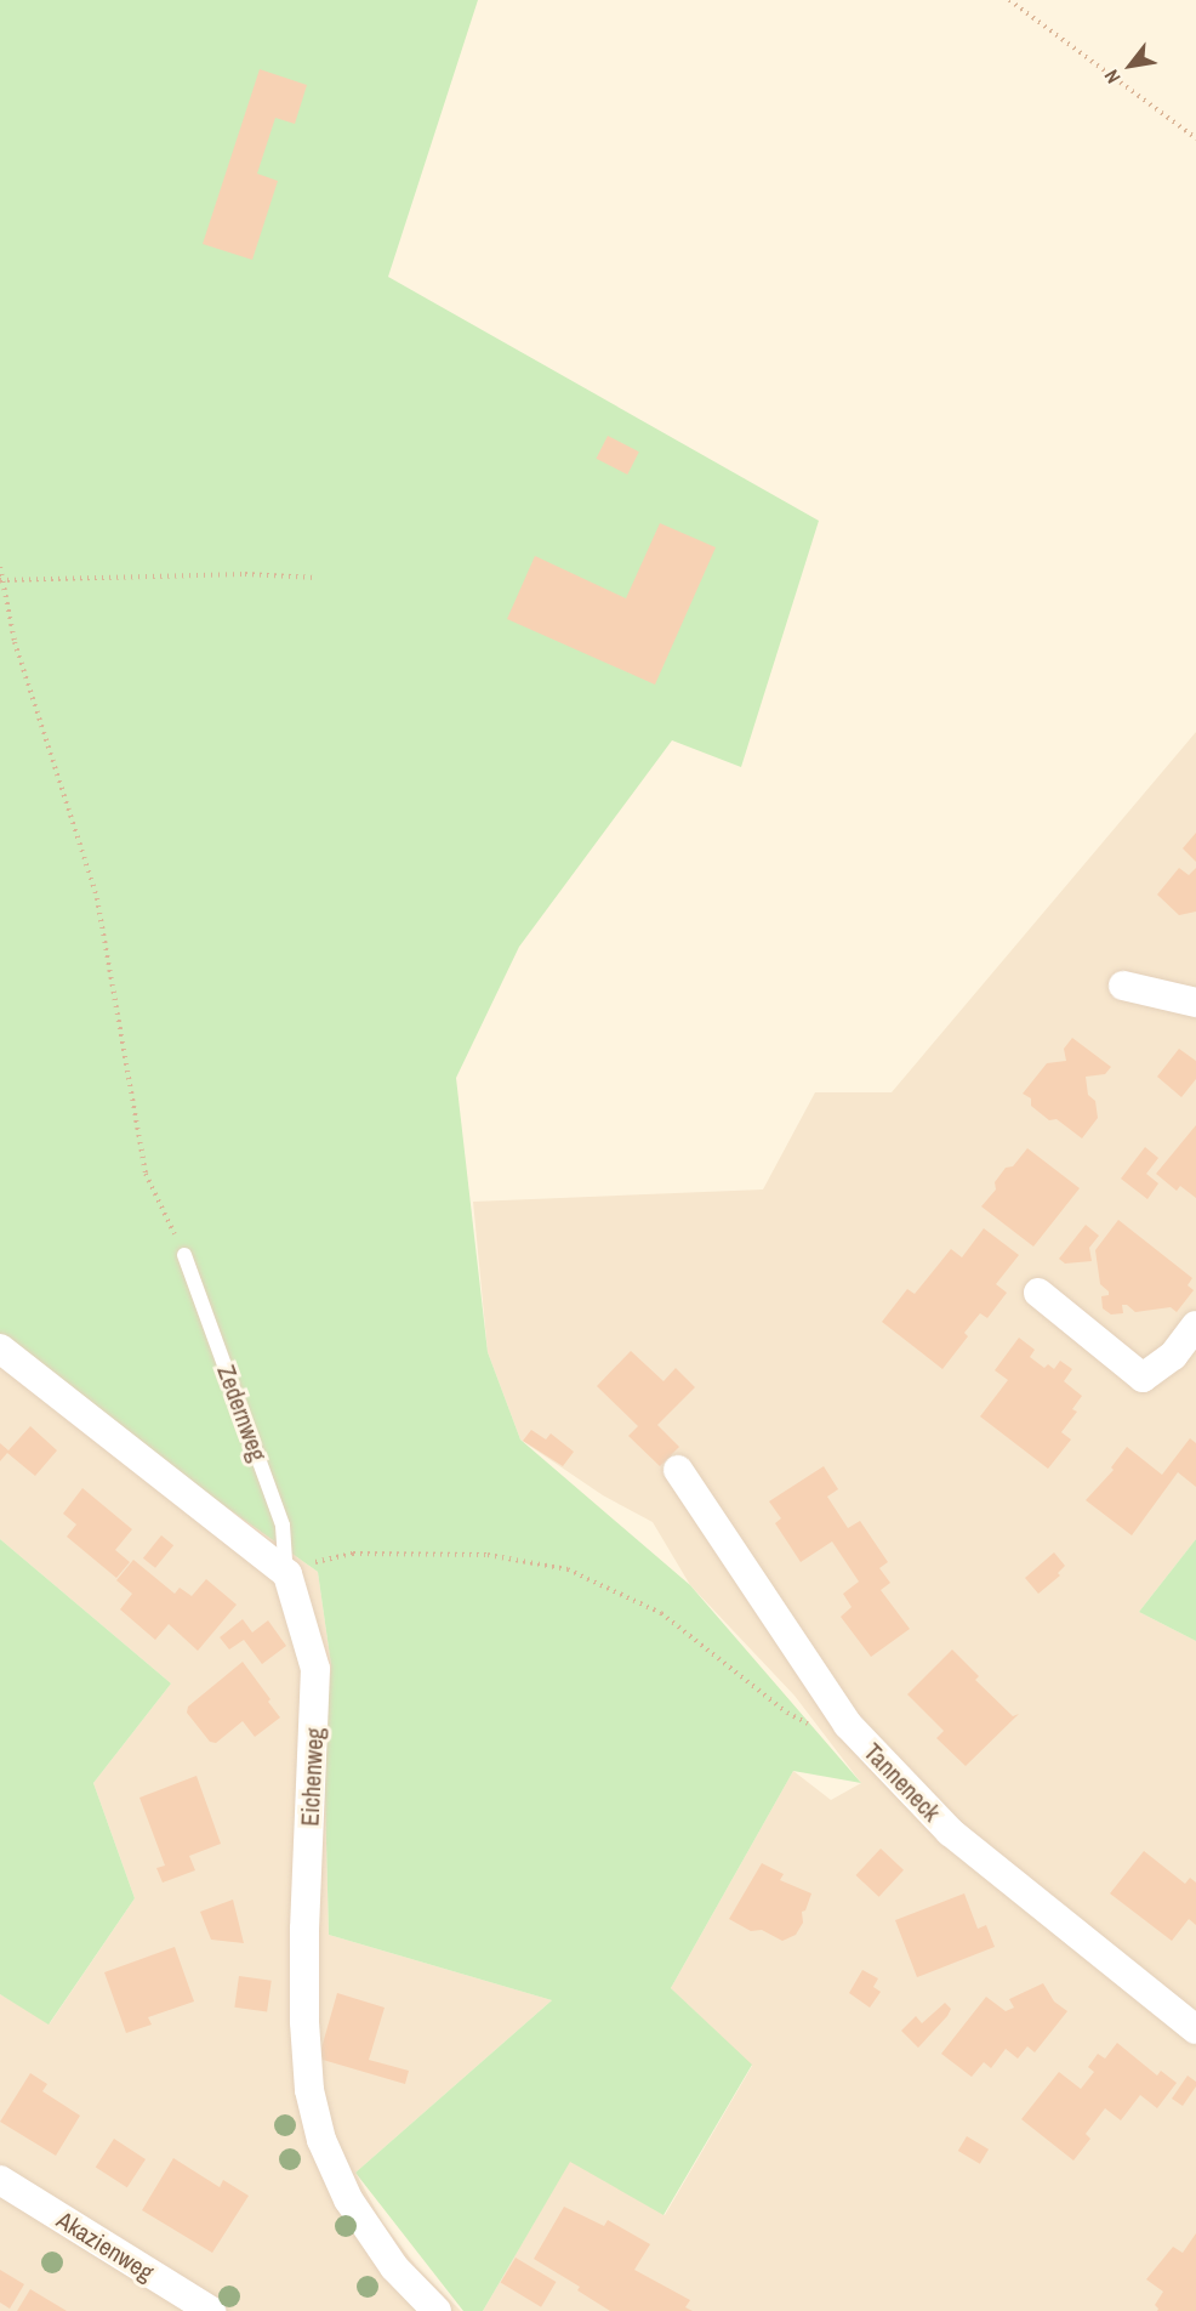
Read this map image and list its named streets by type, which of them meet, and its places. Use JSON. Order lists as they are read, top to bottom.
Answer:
{
  "streets": {
    "street": ["Eichenweg", "Tanneneck", "Akazienweg"],
    "lane": ["Zedernweg"]
  },
  "crossings": [
    ["Zedernweg", "Eichenweg"]
  ],
  "north": "bottom left"
}
